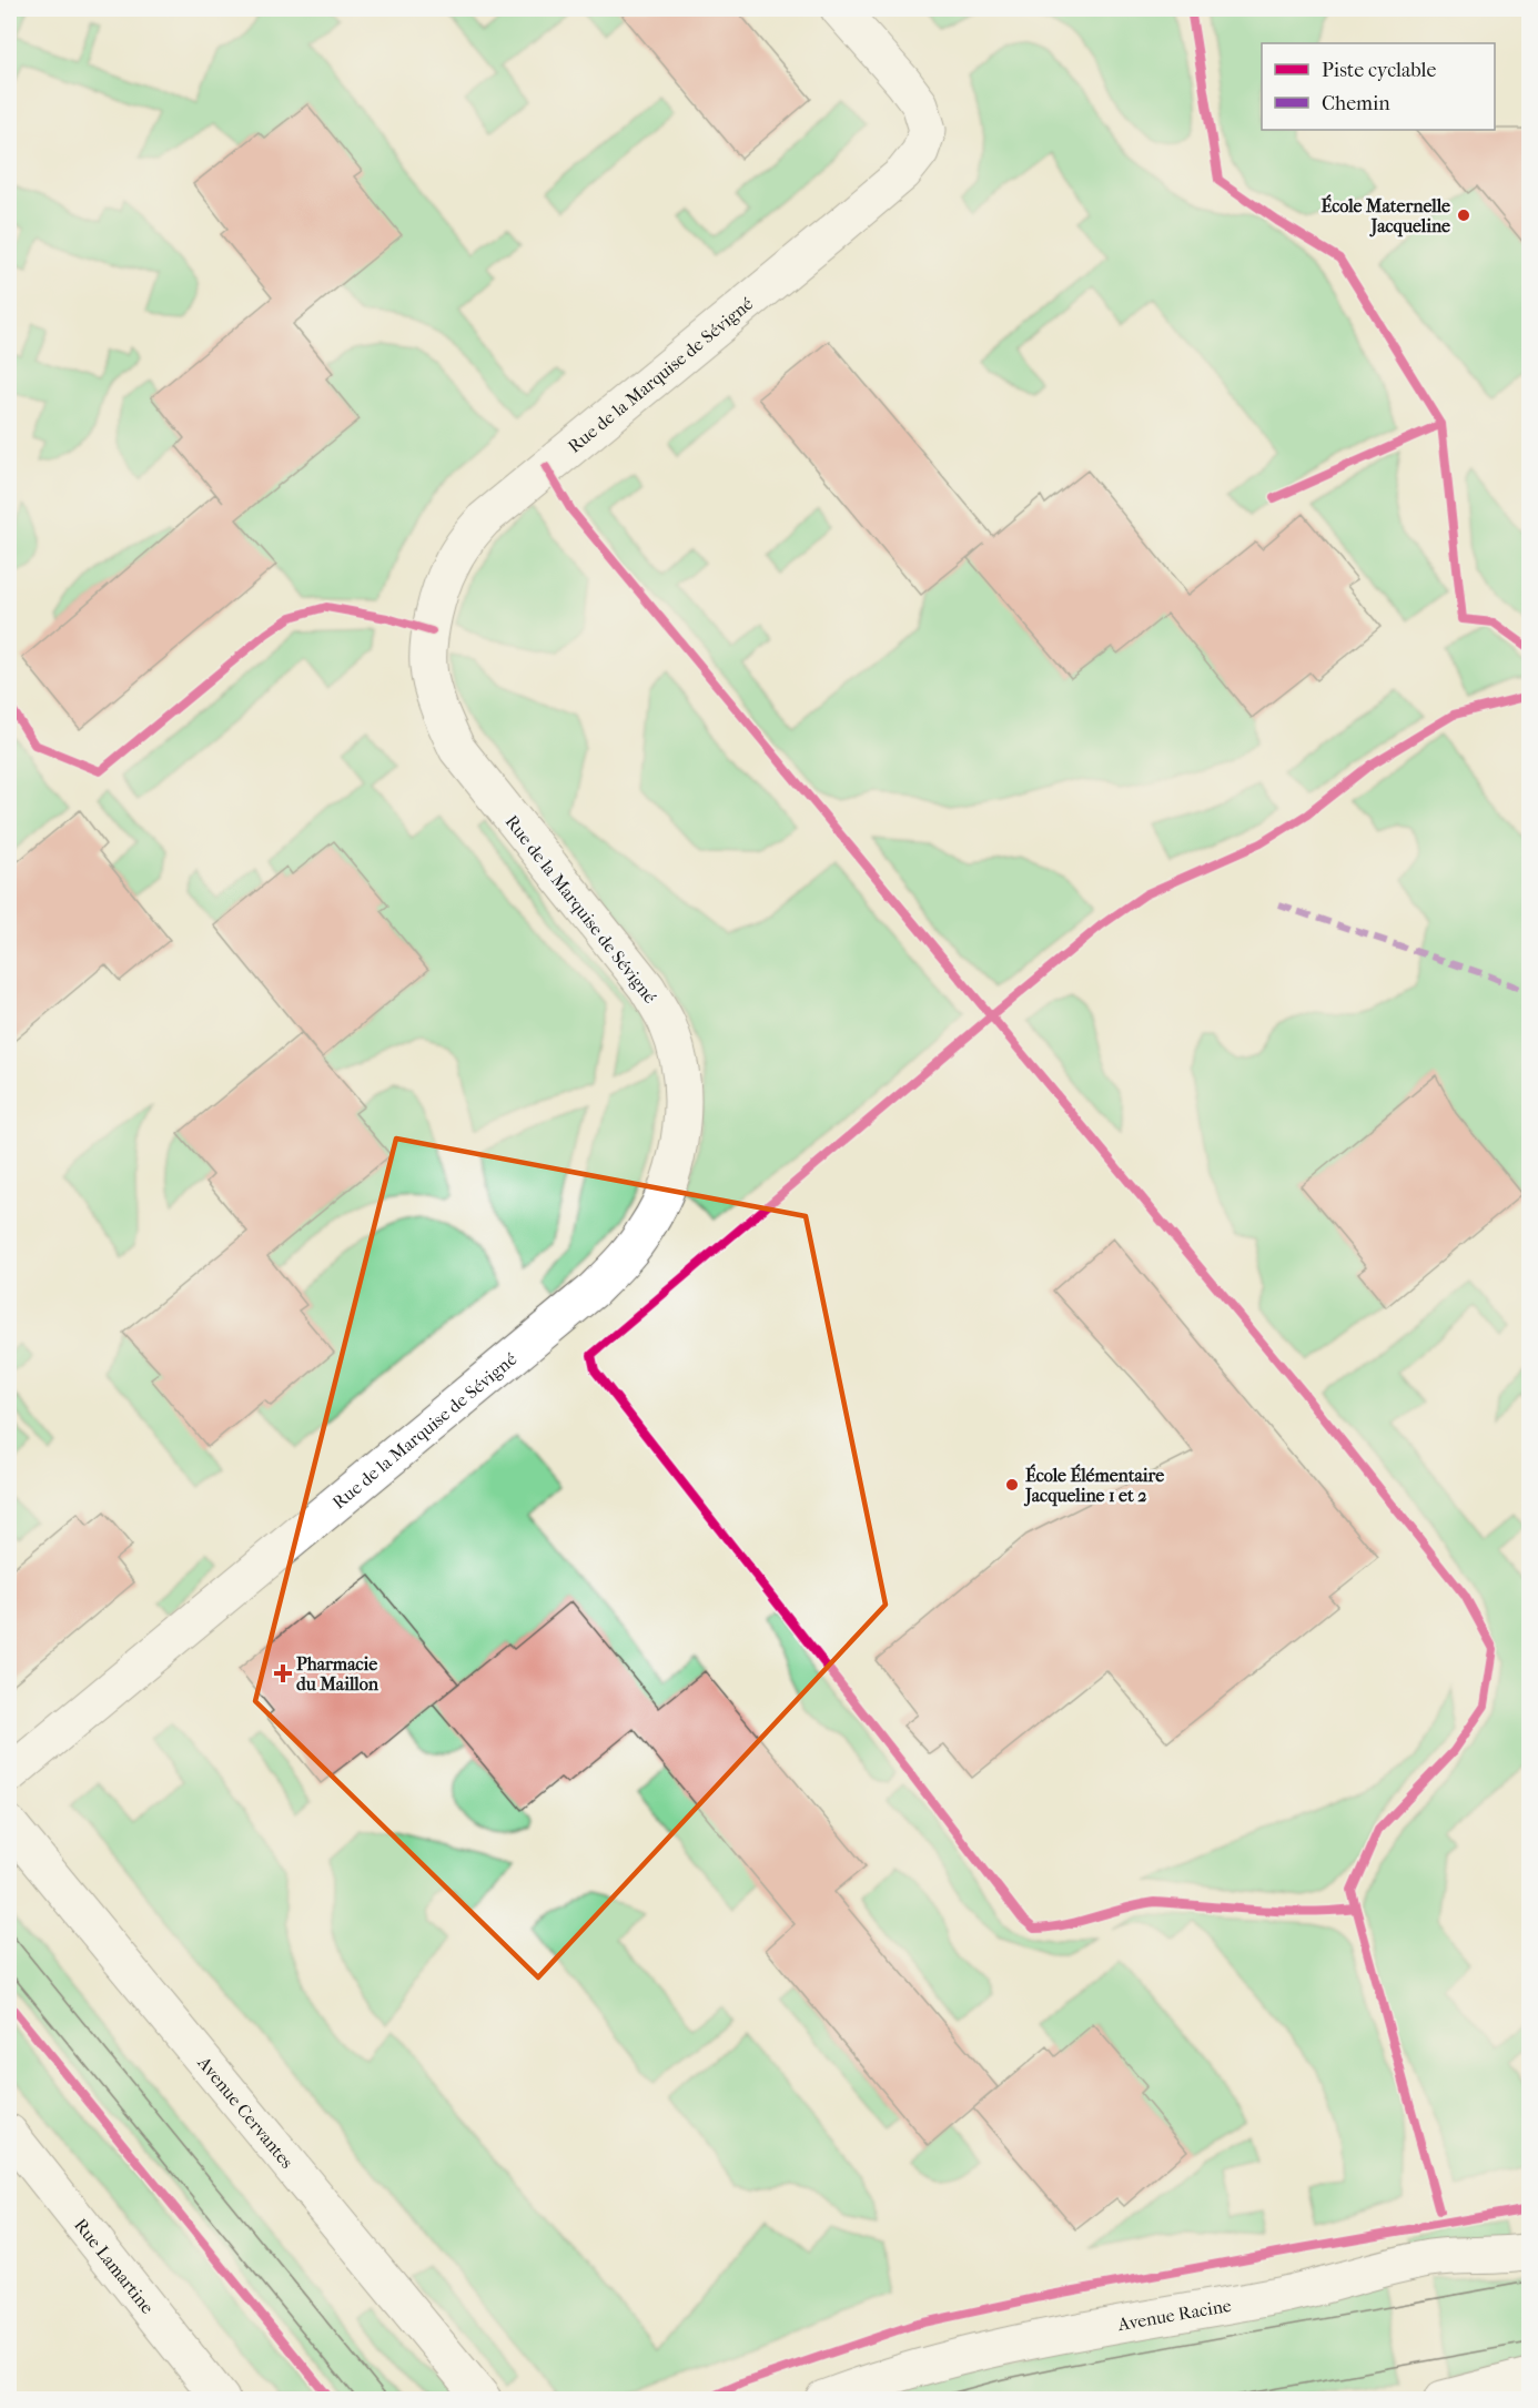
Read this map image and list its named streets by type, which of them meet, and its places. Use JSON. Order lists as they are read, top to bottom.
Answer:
{
  "streets": {
    "street": [
      "Rue de la Marquise de Sévigné",
      "Avenue Cervantes",
      "Rue Lamartine",
      "Avenue Racine"
    ]
  },
  "places": {
    "other": ["École Maternelle Jacqueline", "École Élémentaire Jacqueline 1 et 2"],
    "health": ["Pharmacie du Maillon"]
  },
  "legend": ["Piste cyclable", "Chemin"]
}
